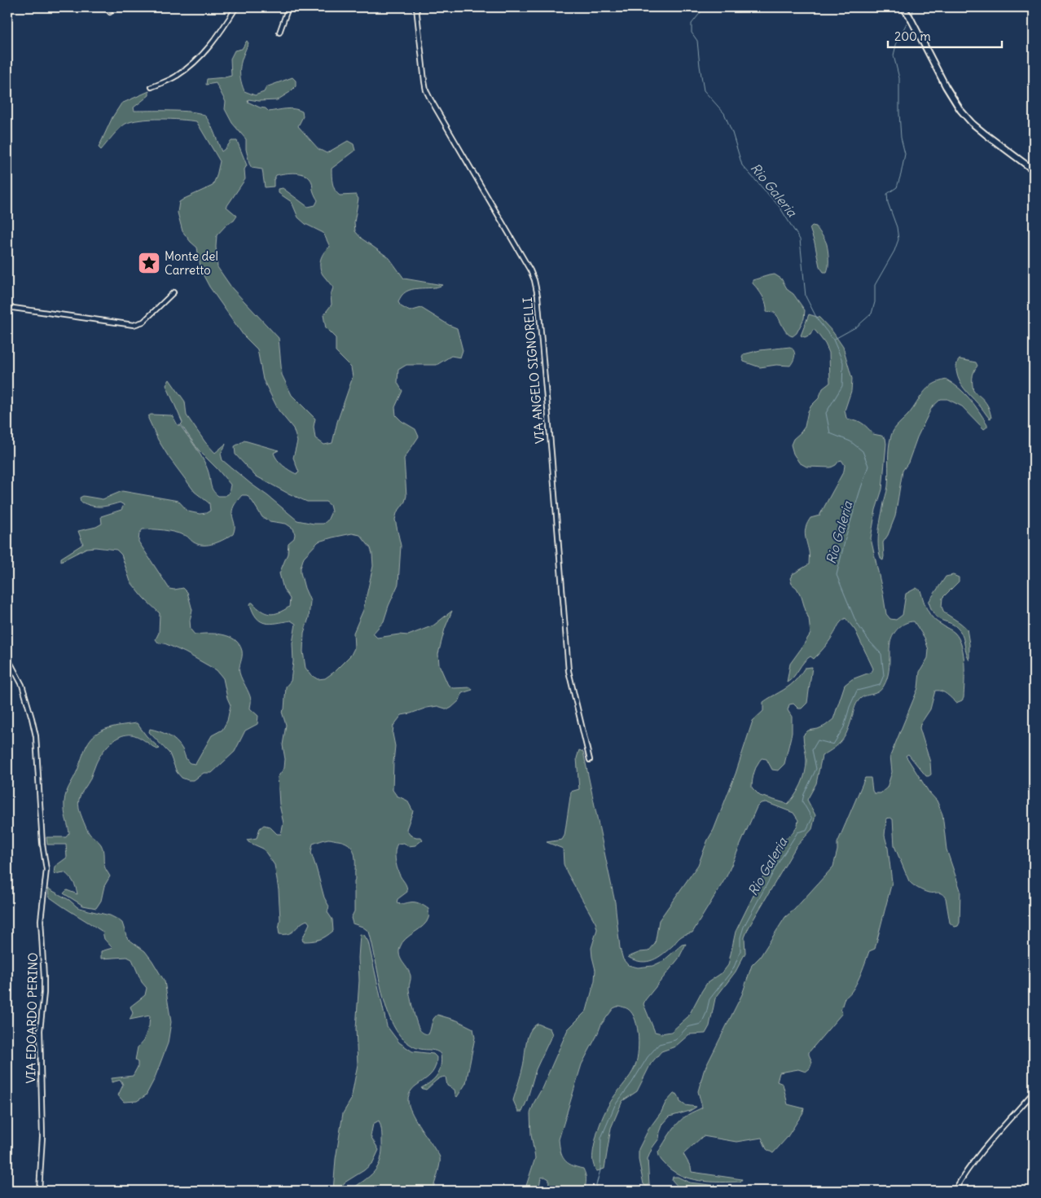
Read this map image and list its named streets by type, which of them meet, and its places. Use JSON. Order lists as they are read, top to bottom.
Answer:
{
  "streets": {
    "street": ["VIA ANGELO SIGNORELLI", "VIA EDOARDO PERINO"]
  },
  "water": ["Rio Galeria"],
  "places": {
    "place": ["Monte del Carretto"]
  },
  "scale_bar": "200 m"
}
